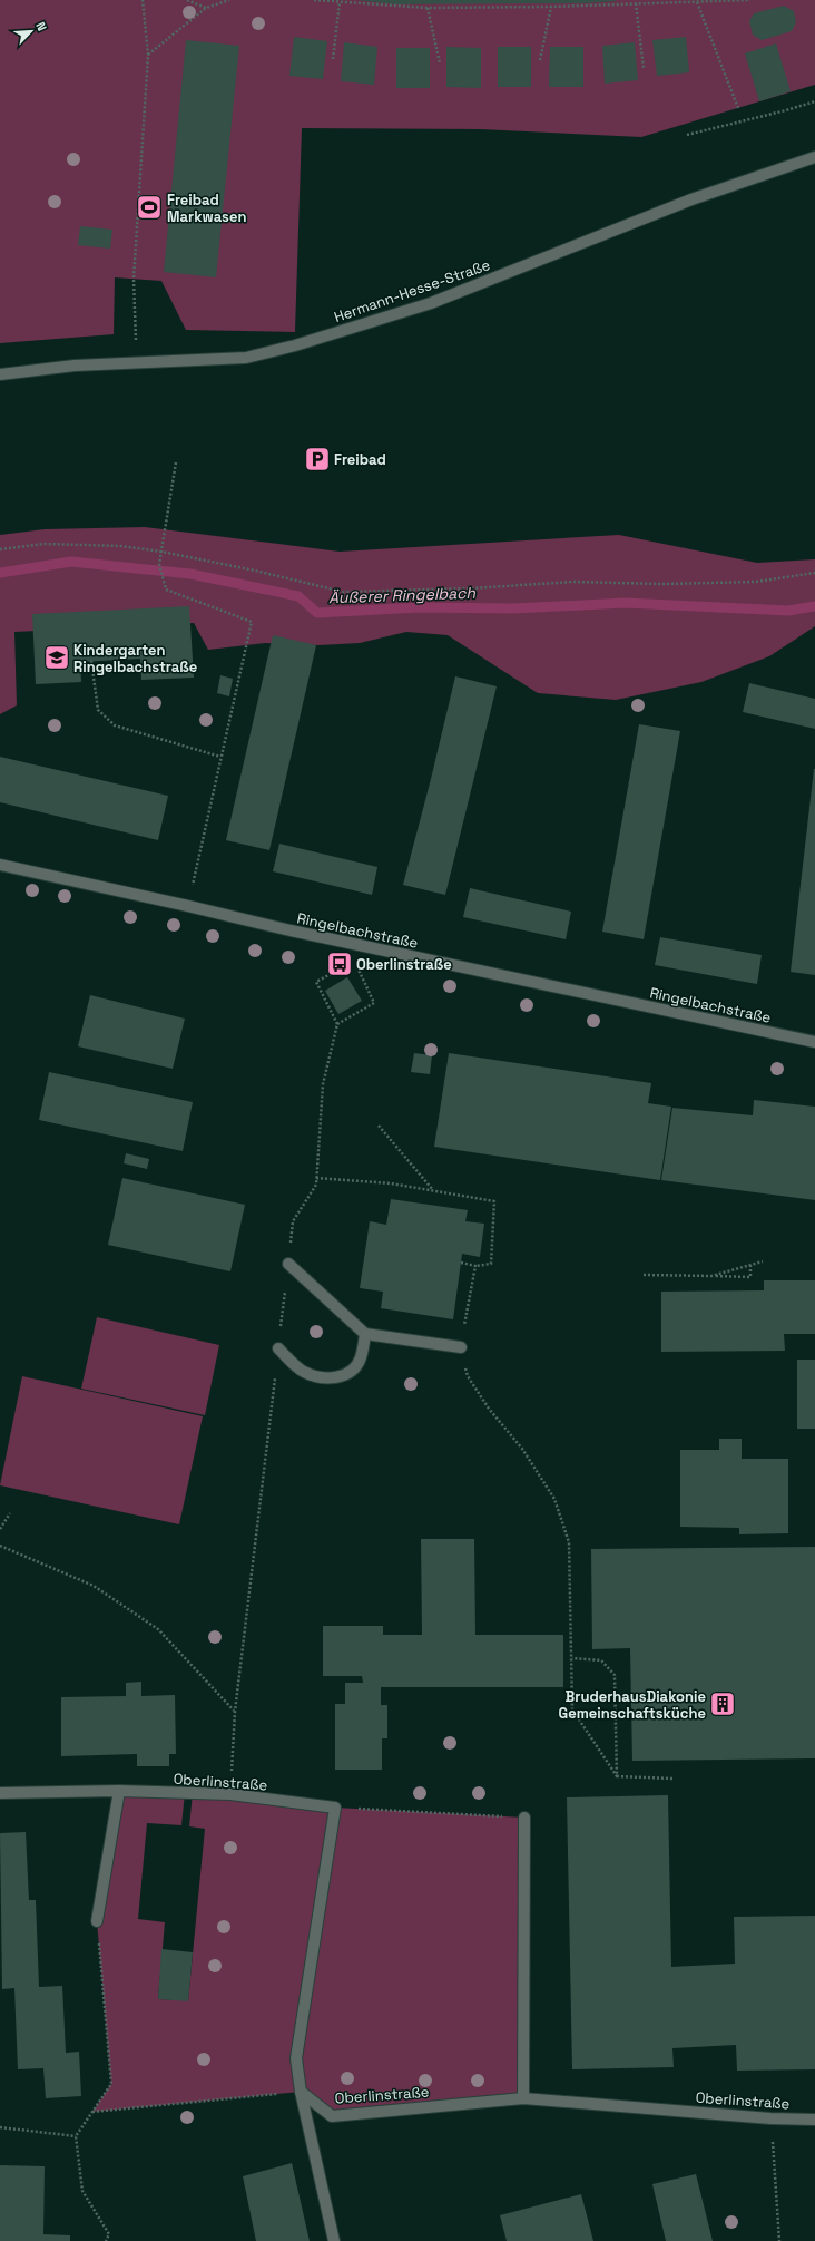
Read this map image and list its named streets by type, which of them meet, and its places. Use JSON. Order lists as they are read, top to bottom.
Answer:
{
  "streets": {
    "street": ["Hermann-Hesse-Straße", "Ringelbachstraße", "Oberlinstraße"]
  },
  "water": ["Äußerer Ringelbach"],
  "places": {
    "sports": ["Freibad Markwasen"],
    "parking": ["Freibad"],
    "school or university": ["Kindergarten Ringelbachstraße"],
    "bus stop": ["Oberlinstraße"],
    "building": ["BruderhausDiakonie Gemeinschaftsküche"]
  },
  "north": "top right"
}
